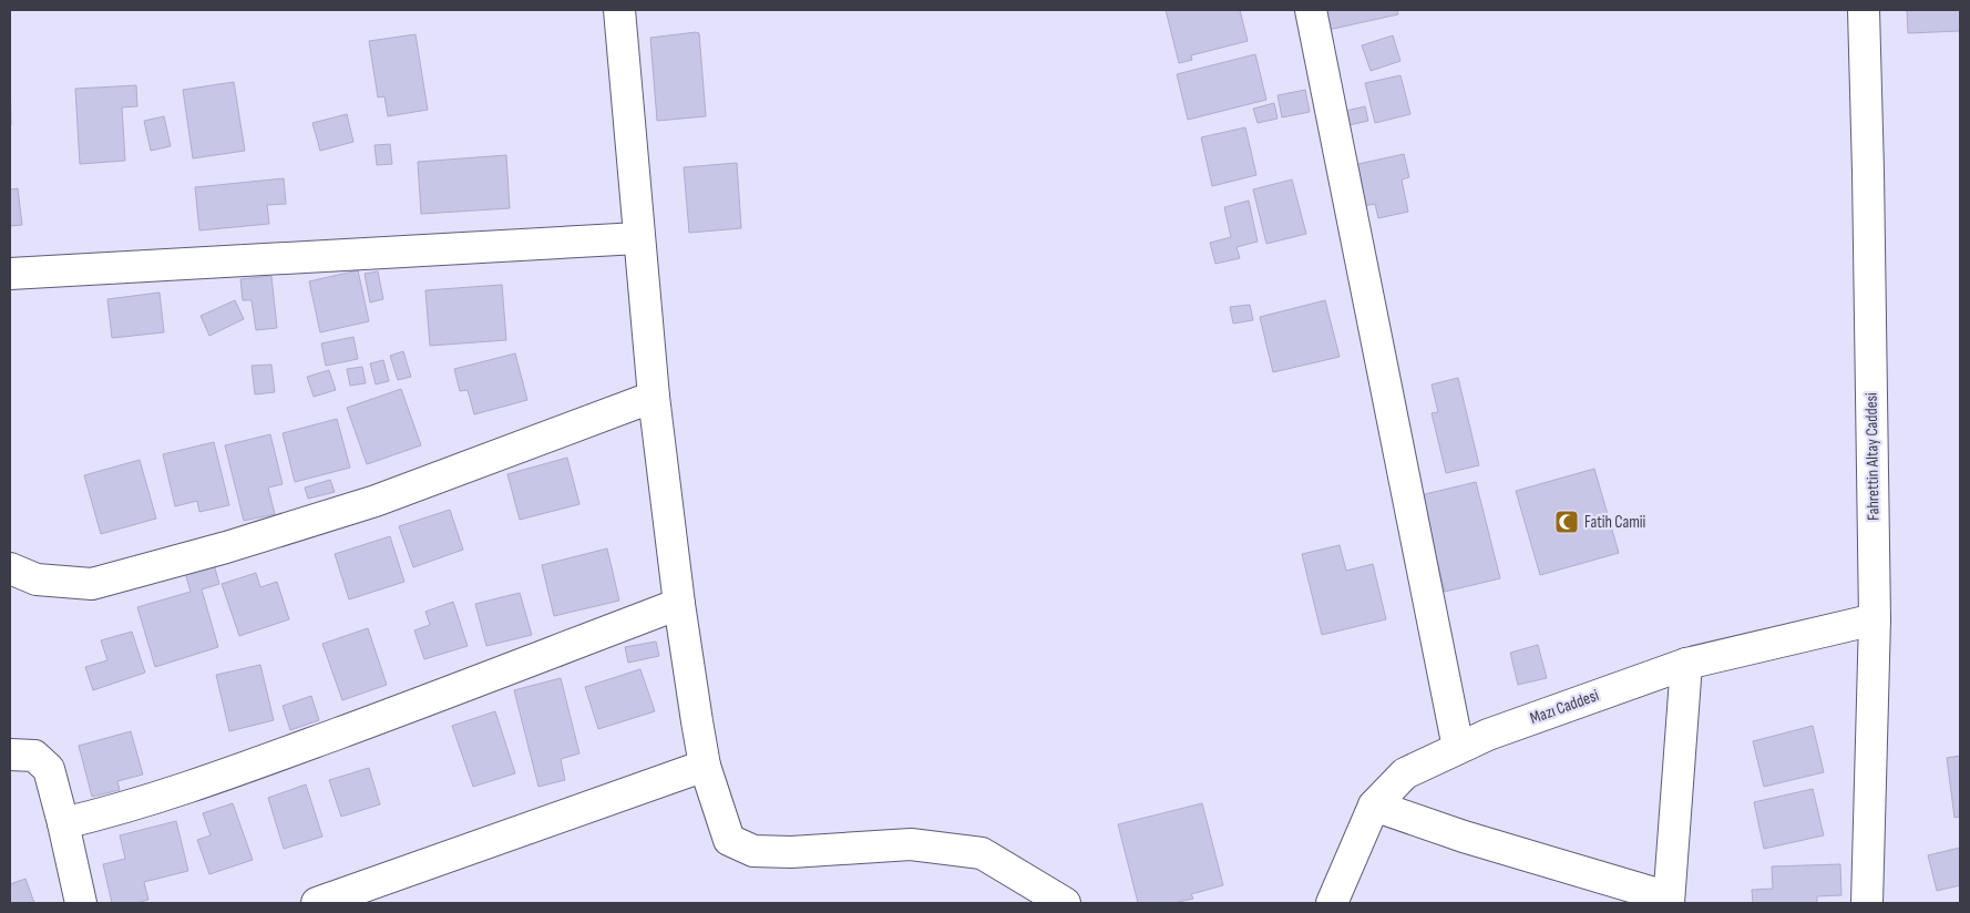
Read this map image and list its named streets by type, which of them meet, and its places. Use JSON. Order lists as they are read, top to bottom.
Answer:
{
  "streets": {
    "street": ["Fahrettin Altay Caddesi", "Mazı Caddesi"]
  },
  "crossings": [
    ["Fahrettin Altay Caddesi", "Mazı Caddesi"]
  ],
  "places": {
    "mosque": ["Fatih Camii"]
  }
}
